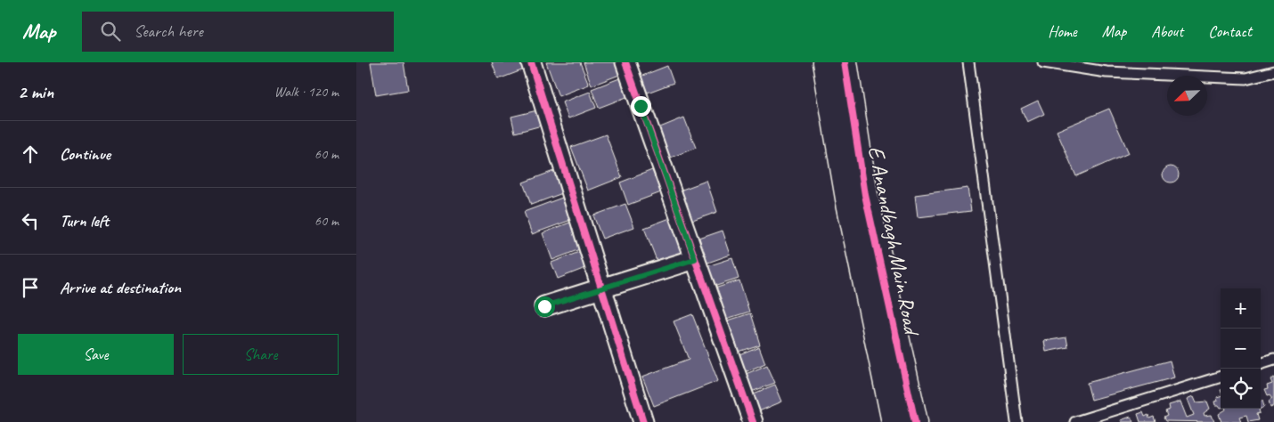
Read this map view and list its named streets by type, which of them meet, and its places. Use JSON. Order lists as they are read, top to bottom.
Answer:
{
  "streets": {
    "street": ["E Anandbagh Main Road"]
  },
  "north": "bottom left",
  "page": {
    "header": "Map",
    "search": "Search here",
    "nav": [
      "Home",
      "Map",
      "About",
      "Contact"
    ],
    "heading": ["2 min", "Walk · 120 m"],
    "list": [
      ["Continue", "60 m"],
      ["Turn left", "60 m"],
      "Arrive at destination"
    ],
    "map_buttons": ["+", "−"],
    "buttons": ["Save", "Share"]
  }
}
